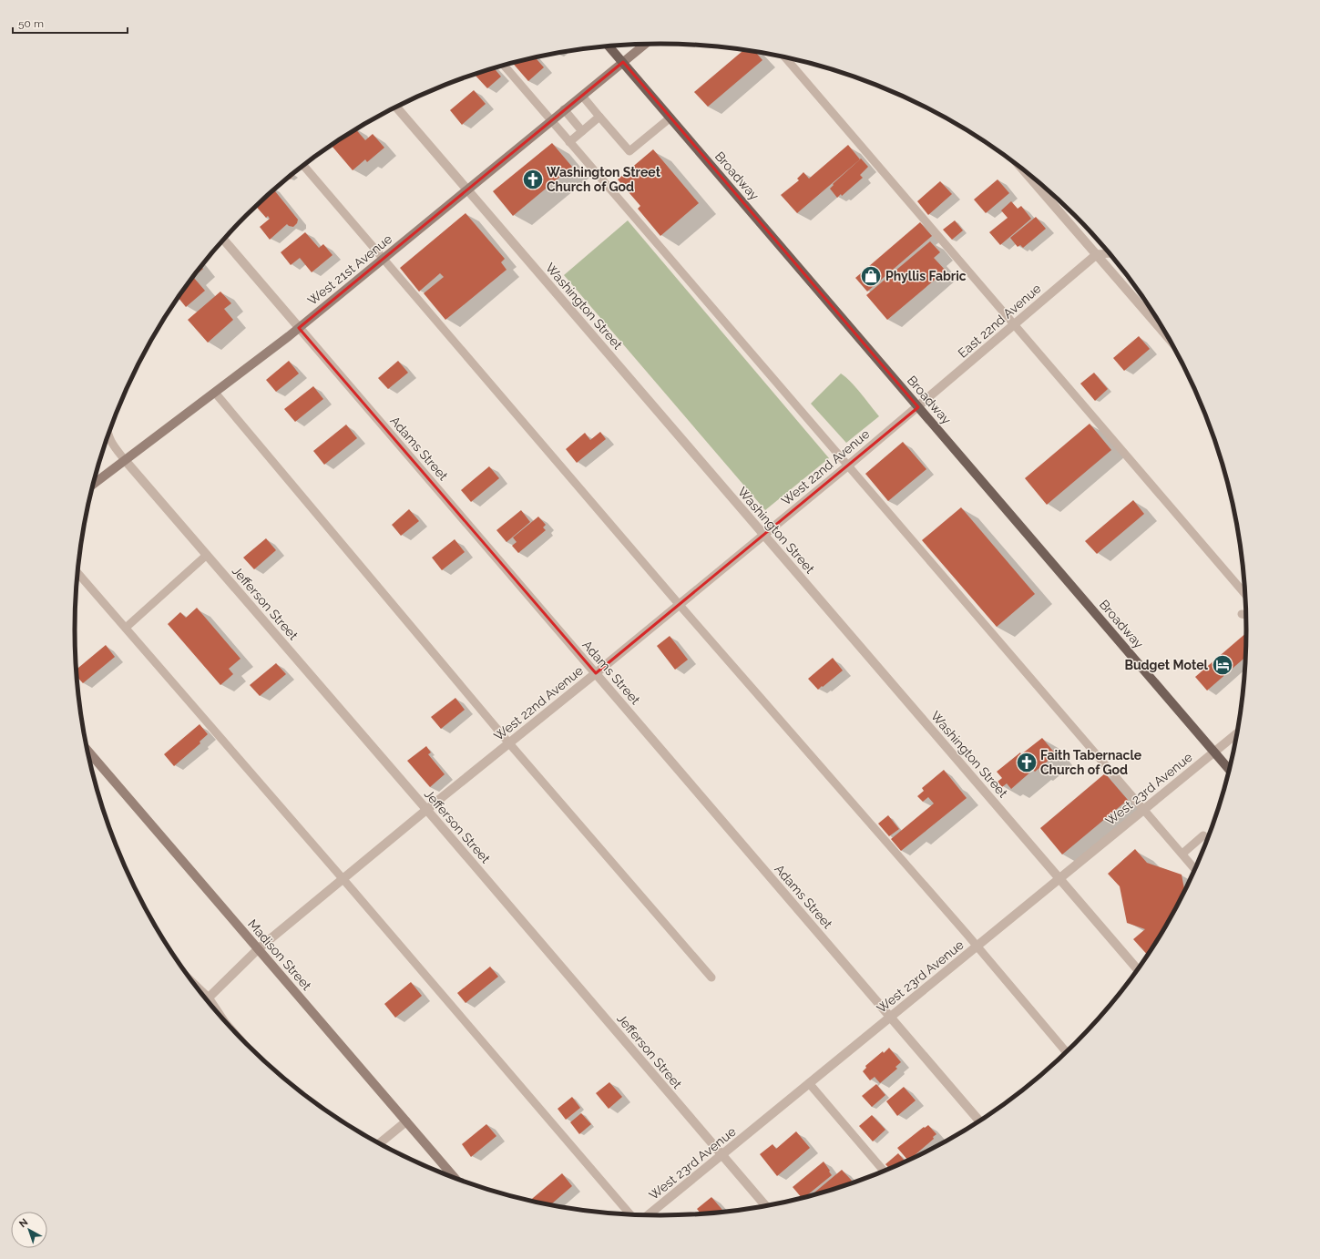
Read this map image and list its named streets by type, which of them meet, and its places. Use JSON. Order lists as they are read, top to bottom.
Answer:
{
  "streets": {
    "main road": ["Broadway"],
    "street": [
      "West 21st Avenue",
      "Washington Street",
      "East 22nd Avenue",
      "Adams Street",
      "West 22nd Avenue",
      "Jefferson Street",
      "West 23rd Avenue",
      "Madison Street"
    ]
  },
  "crossings": [
    ["Broadway", "West 21st Avenue"],
    ["Broadway", "East 22nd Avenue"],
    ["Broadway", "West 22nd Avenue"],
    ["Broadway", "West 23rd Avenue"],
    ["West 21st Avenue", "Washington Street"],
    ["West 21st Avenue", "Adams Street"],
    ["West 21st Avenue", "Jefferson Street"],
    ["Washington Street", "West 22nd Avenue"],
    ["Washington Street", "West 23rd Avenue"],
    ["East 22nd Avenue", "West 22nd Avenue"],
    ["Adams Street", "West 22nd Avenue"],
    ["Adams Street", "West 23rd Avenue"],
    ["West 22nd Avenue", "Jefferson Street"],
    ["West 22nd Avenue", "Madison Street"],
    ["Jefferson Street", "West 23rd Avenue"]
  ],
  "places": {
    "church": ["Washington Street Church of God", "Faith Tabernacle Church of God"],
    "shop": ["Phyllis Fabric"],
    "hotel": ["Budget Motel"]
  },
  "scale_bar": "50 m",
  "north": "top left"
}
